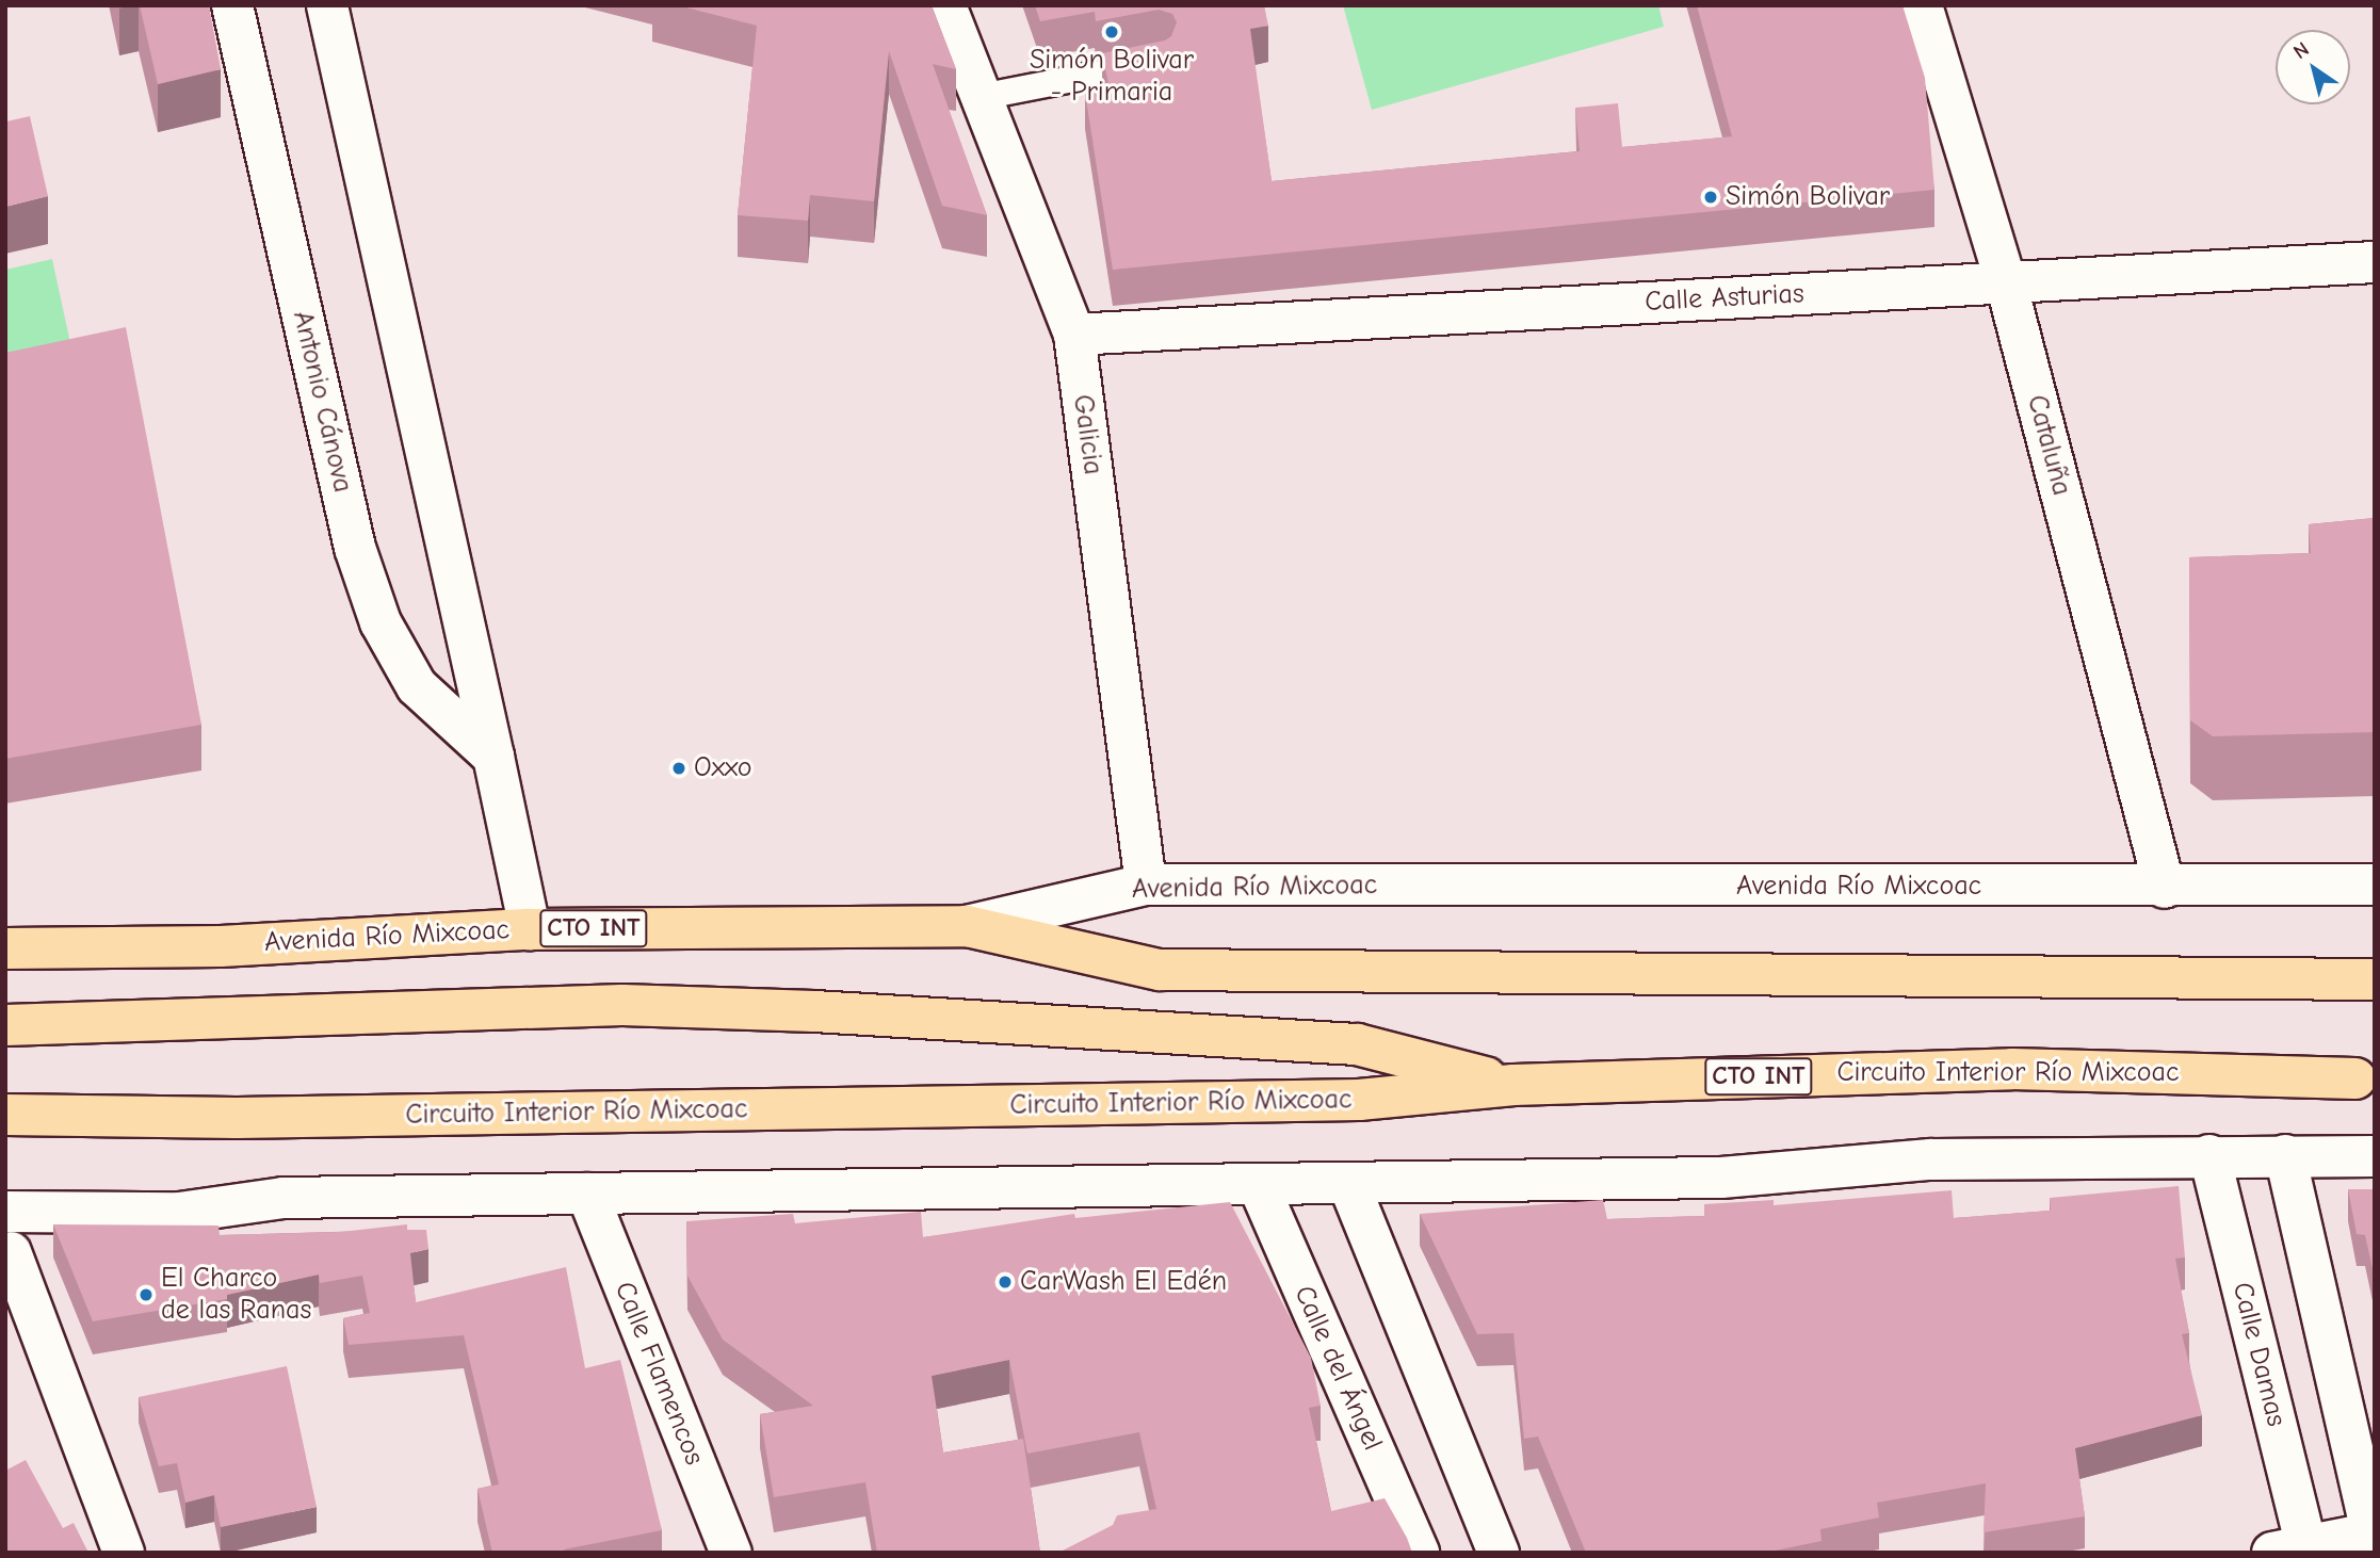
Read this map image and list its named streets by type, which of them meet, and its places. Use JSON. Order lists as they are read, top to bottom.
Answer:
{
  "streets": {
    "main road": ["Avenida Río Mixcoac", "CTO INT", "Circuito Interior Río Mixcoac"],
    "street": [
      "Calle Asturias",
      "Antonio Cánova",
      "Galicia",
      "Cataluña",
      "Calle Damas",
      "Calle del Ángel",
      "Calle Flamencos"
    ]
  },
  "crossings": [
    ["Calle Asturias", "Galicia"],
    ["Calle Asturias", "Cataluña"],
    ["Galicia", "Avenida Río Mixcoac"],
    ["Cataluña", "Avenida Río Mixcoac"],
    ["Avenida Río Mixcoac", "CTO INT"]
  ],
  "places": [
    "Simón Bolivar - Primaria",
    "Simón Bolivar",
    "Oxxo",
    "CarWash El Edén",
    "El Charco de las Ranas"
  ],
  "north": "top left"
}
